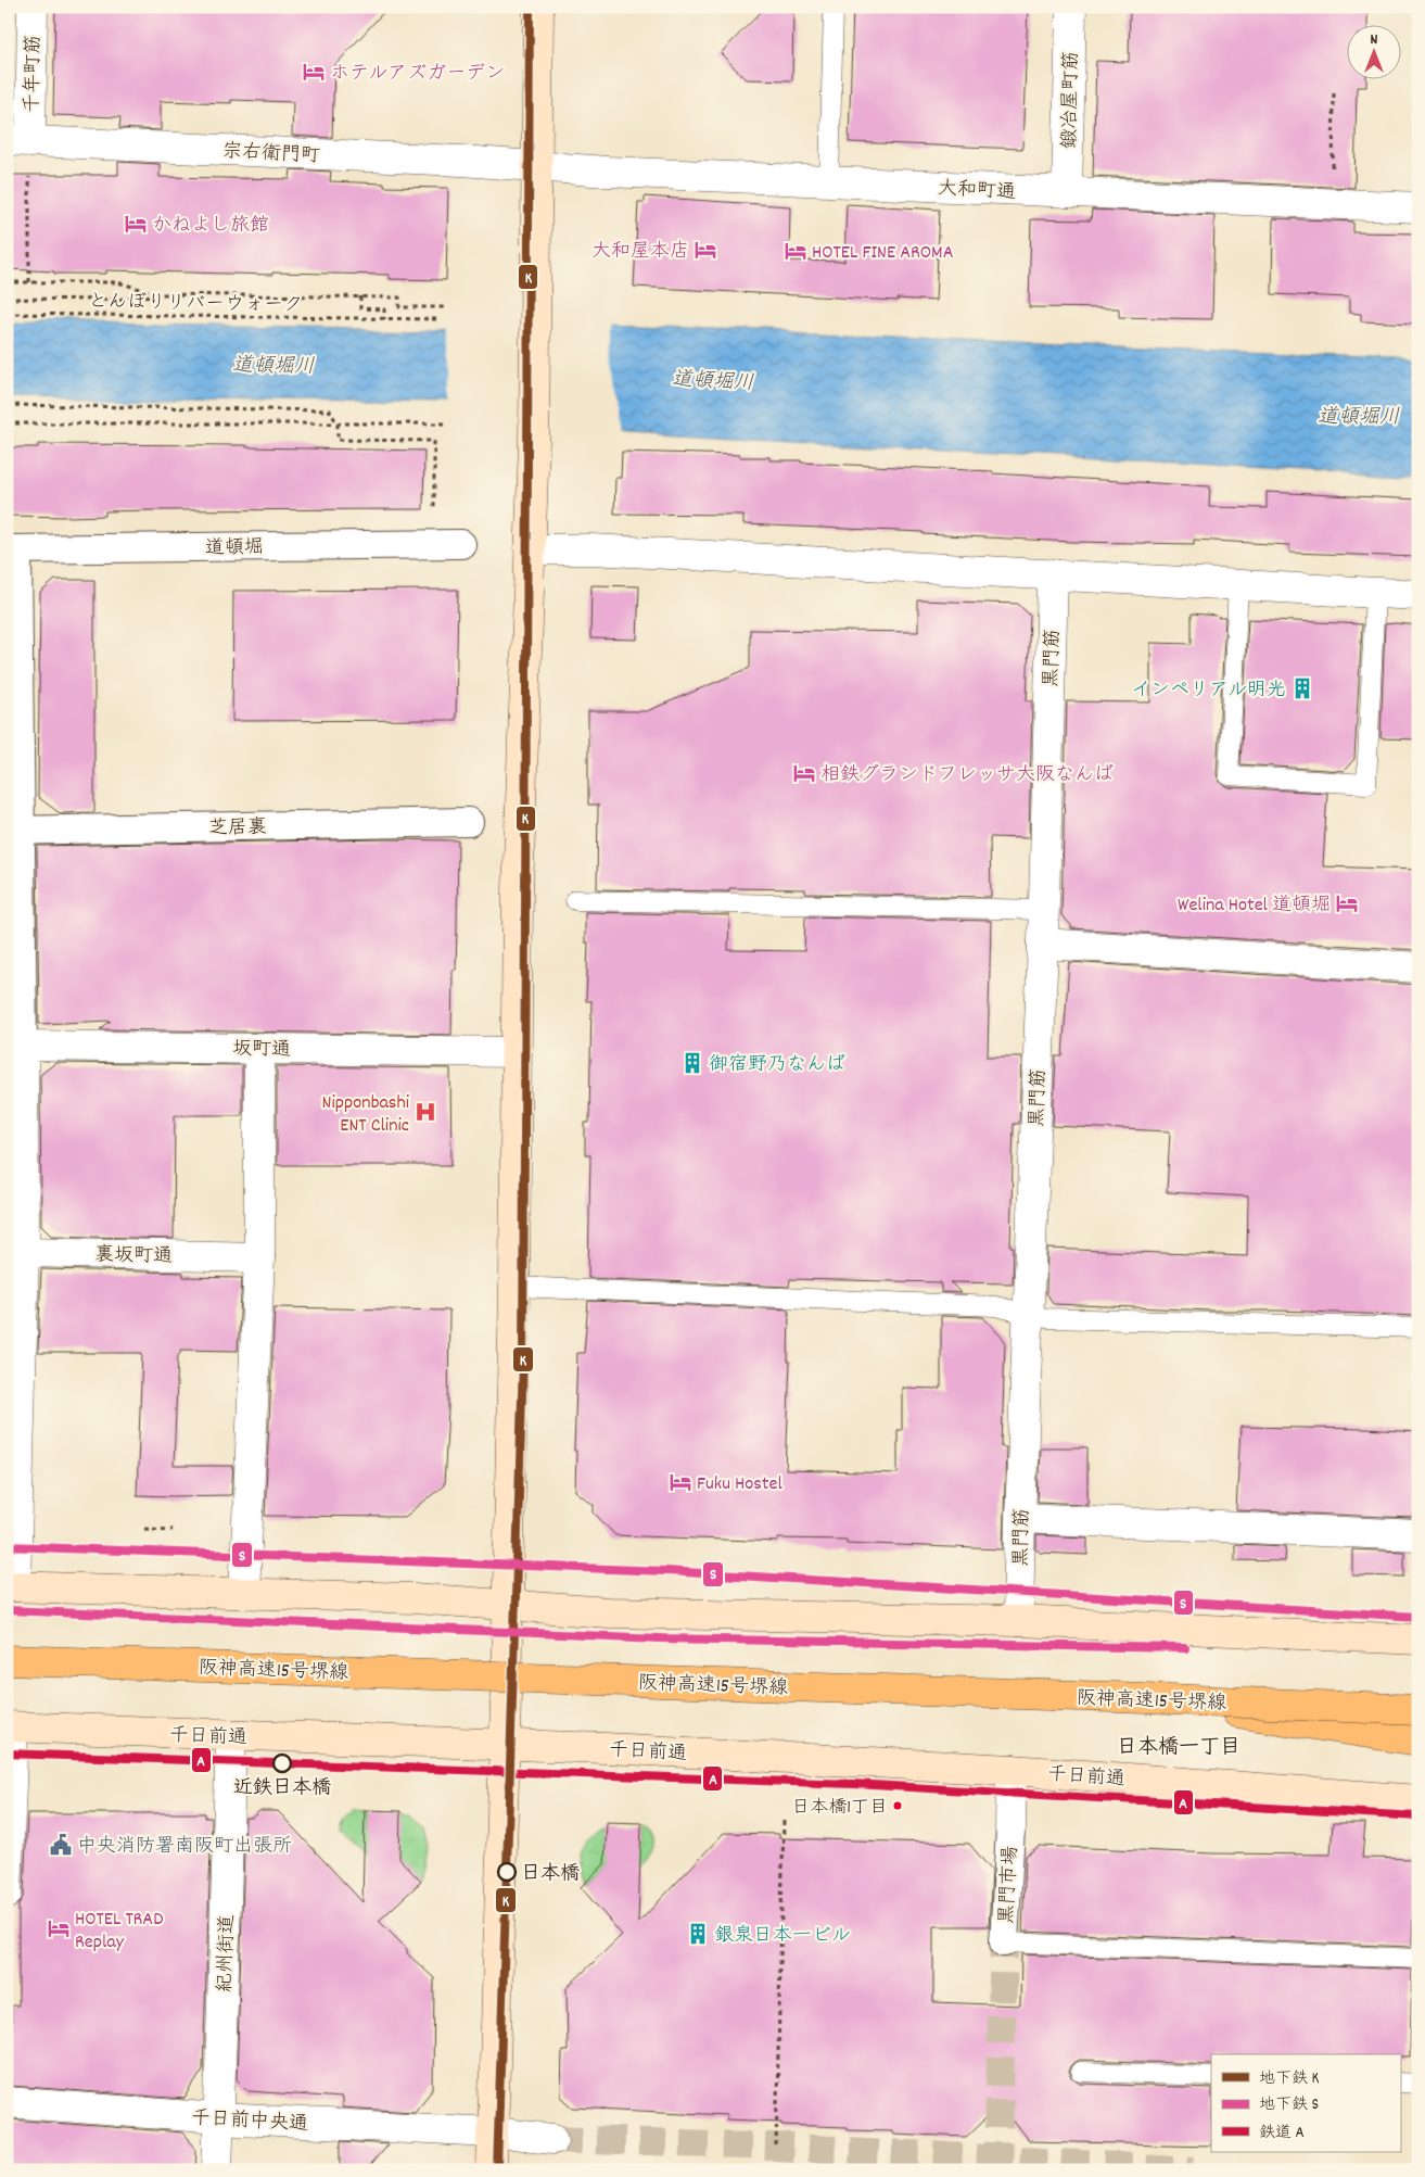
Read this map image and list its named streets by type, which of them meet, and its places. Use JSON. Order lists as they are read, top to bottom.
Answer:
{
  "streets": {
    "highway": ["阪神高速15号堺線"],
    "main road": ["千日前通"],
    "street": [
      "千年町筋",
      "鍛冶屋町筋",
      "宗右衛門町",
      "大和町通",
      "道頓堀",
      "黒門筋",
      "芝居裏",
      "坂町通",
      "裏坂町通",
      "黒門市場",
      "紀州街道",
      "千日前中央通"
    ],
    "path": ["とんぼりリバーウォーク"]
  },
  "crossings": [
    ["千年町筋", "宗右衛門町"],
    ["鍛冶屋町筋", "大和町通"],
    ["宗右衛門町", "大和町通"],
    ["千日前通", "紀州街道"],
    ["紀州街道", "千日前中央通"]
  ],
  "districts": ["日本橋一丁目"],
  "water": ["道頓堀川"],
  "places": {
    "hotel": [
      "ホテルアズガーデン",
      "かねよし旅館",
      "大和屋本店",
      "HOTEL FINE AROMA",
      "相鉄グランドフレッサ大阪なんば",
      "Welina Hotel 道頓堀",
      "Fuku Hostel",
      "HOTEL TRAD Replay"
    ],
    "building": ["インペリアル明光", "御宿野乃なんば", "銀泉日本一ビル"],
    "hospital": ["Nipponbashi ENT Clinic"],
    "other": ["近鉄日本橋", "日本橋1丁目", "日本橋"],
    "public building": ["中央消防署南阪町出張所"]
  },
  "lines": ["metro line K", "metro line S", "rail line A"],
  "legend": ["地下鉄 K", "地下鉄 S", "鉄道 A"],
  "north": "top"
}
